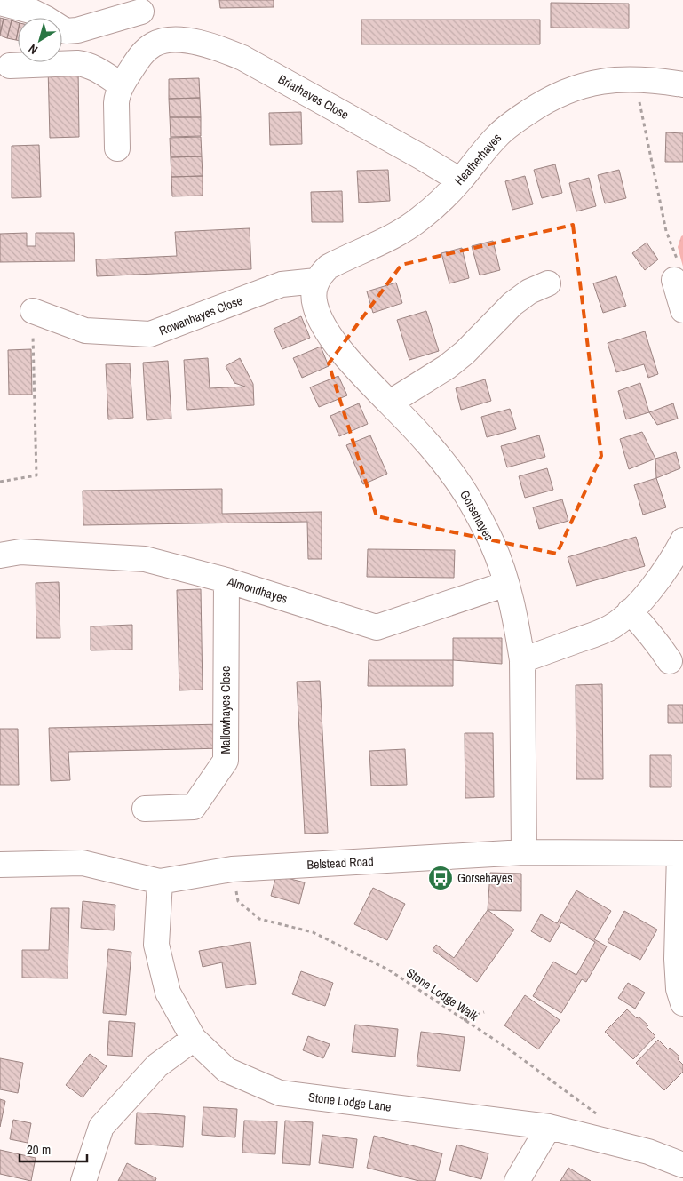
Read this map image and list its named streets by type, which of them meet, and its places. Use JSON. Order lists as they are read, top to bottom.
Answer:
{
  "streets": {
    "street": [
      "Briarhayes Close",
      "Heatherhayes",
      "Rowanhayes Close",
      "Gorsehayes",
      "Almondhayes",
      "Mallowhayes Close",
      "Belstead Road",
      "Stone Lodge Lane"
    ],
    "path": ["Stone Lodge Walk"]
  },
  "crossings": [
    ["Briarhayes Close", "Heatherhayes"],
    ["Heatherhayes", "Rowanhayes Close"],
    ["Heatherhayes", "Gorsehayes"],
    ["Rowanhayes Close", "Gorsehayes"],
    ["Gorsehayes", "Almondhayes"],
    ["Gorsehayes", "Belstead Road"],
    ["Almondhayes", "Mallowhayes Close"],
    ["Belstead Road", "Stone Lodge Walk"],
    ["Belstead Road", "Stone Lodge Lane"]
  ],
  "places": {
    "bus stop": ["Gorsehayes"]
  },
  "scale_bar": "20 m",
  "north": "bottom left"
}
